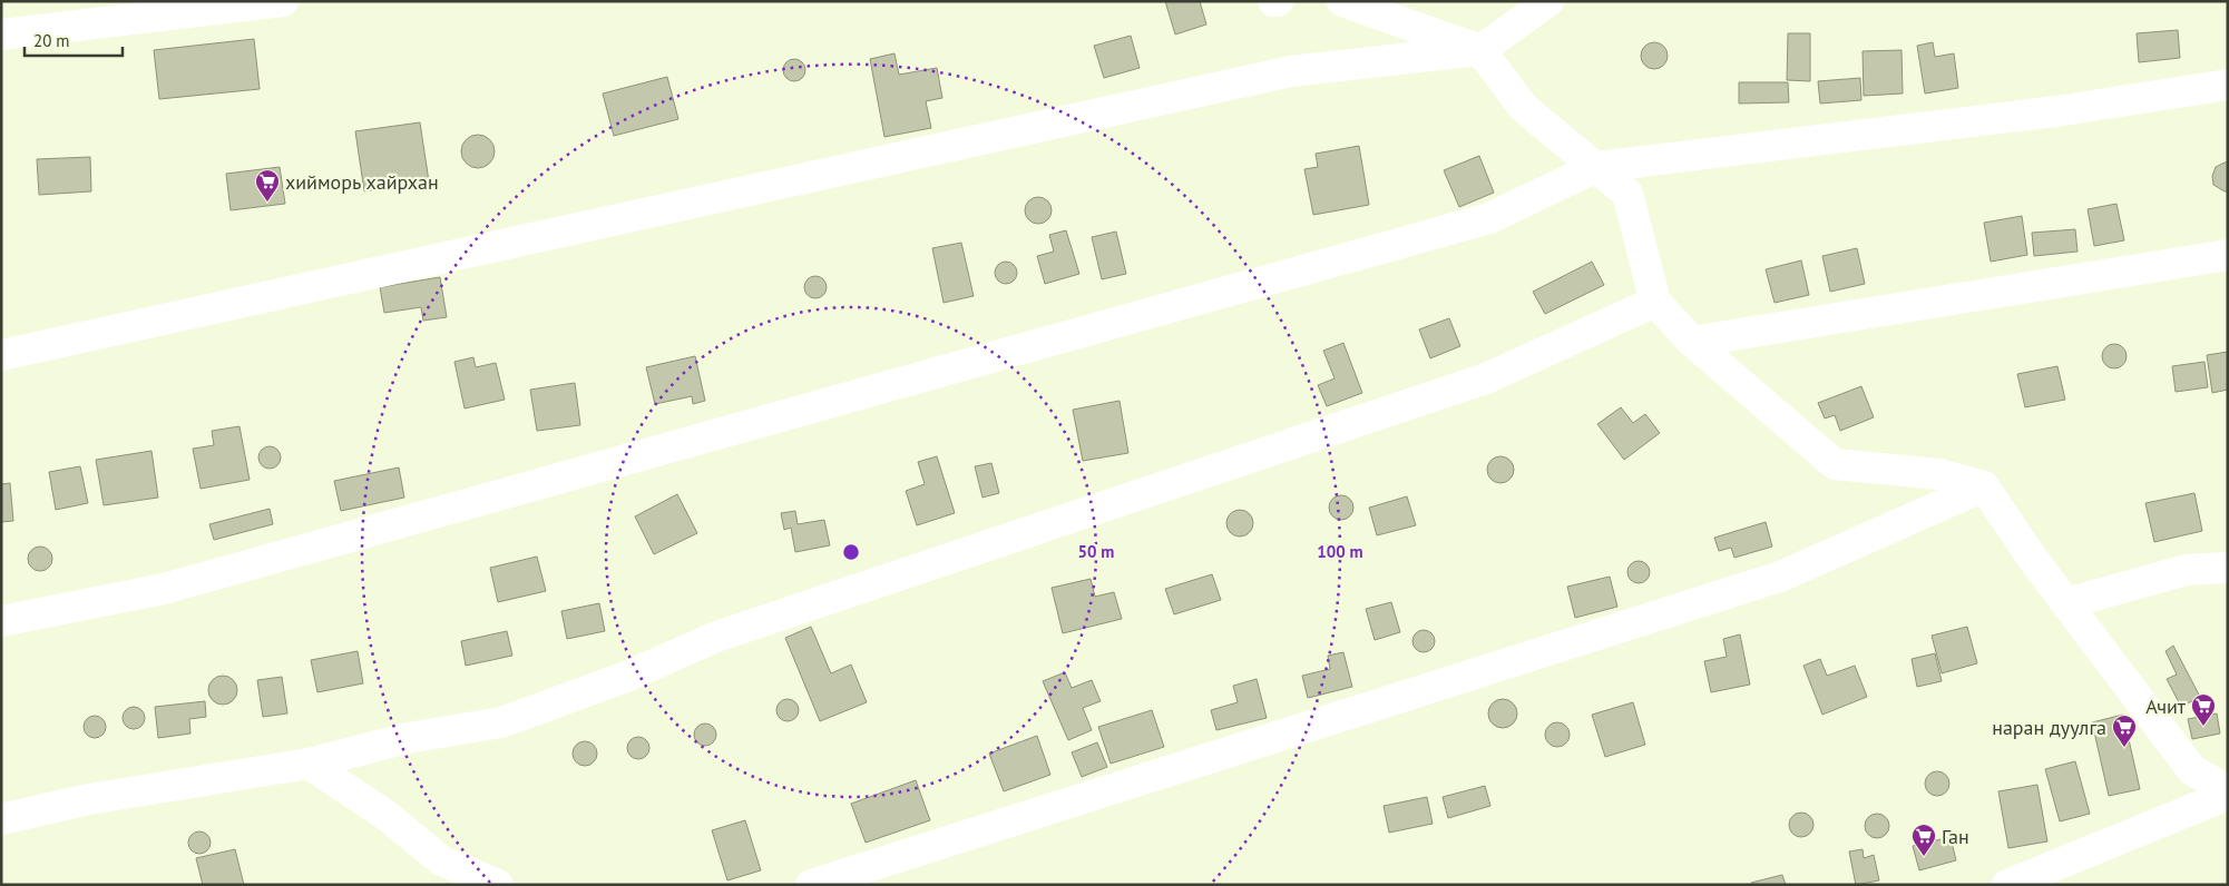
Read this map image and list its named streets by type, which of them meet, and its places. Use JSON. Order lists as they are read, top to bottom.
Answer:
{
  "places": {
    "supermarket": [
      "хийморь хайрхан",
      "Ачит",
      "наран дуулга",
      "Ган"
    ]
  },
  "scale_bar": "20 m",
  "rings": ["50 m", "100 m"]
}
